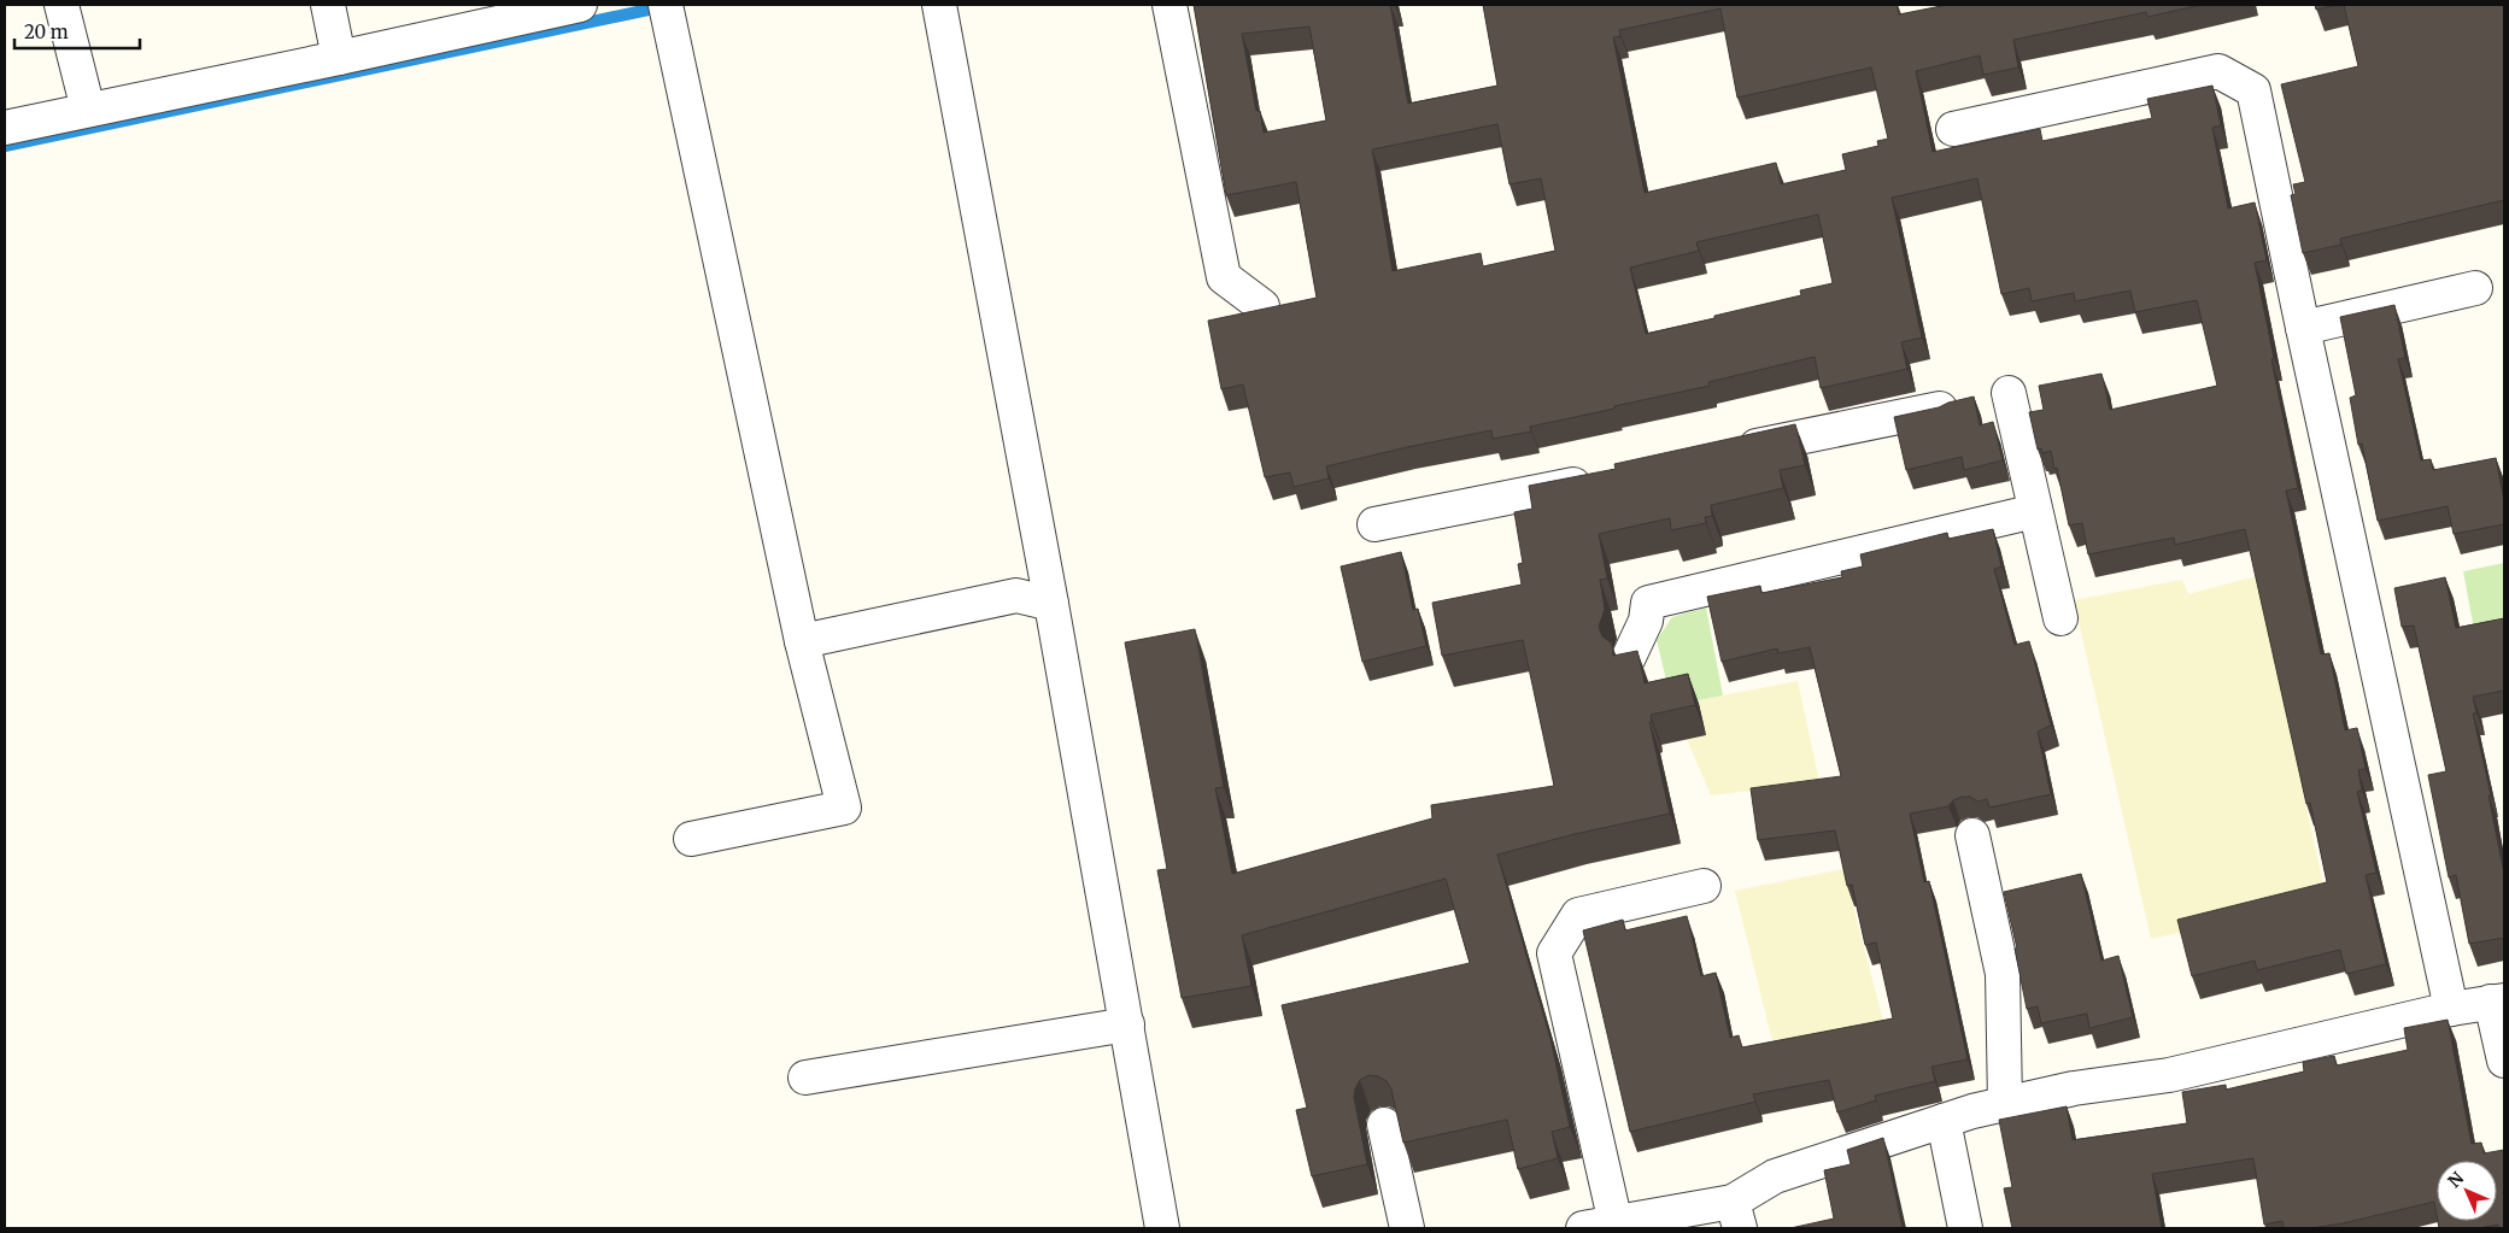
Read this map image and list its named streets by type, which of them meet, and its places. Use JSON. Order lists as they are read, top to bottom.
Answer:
{
  "scale_bar": "20 m",
  "north": "top left"
}
